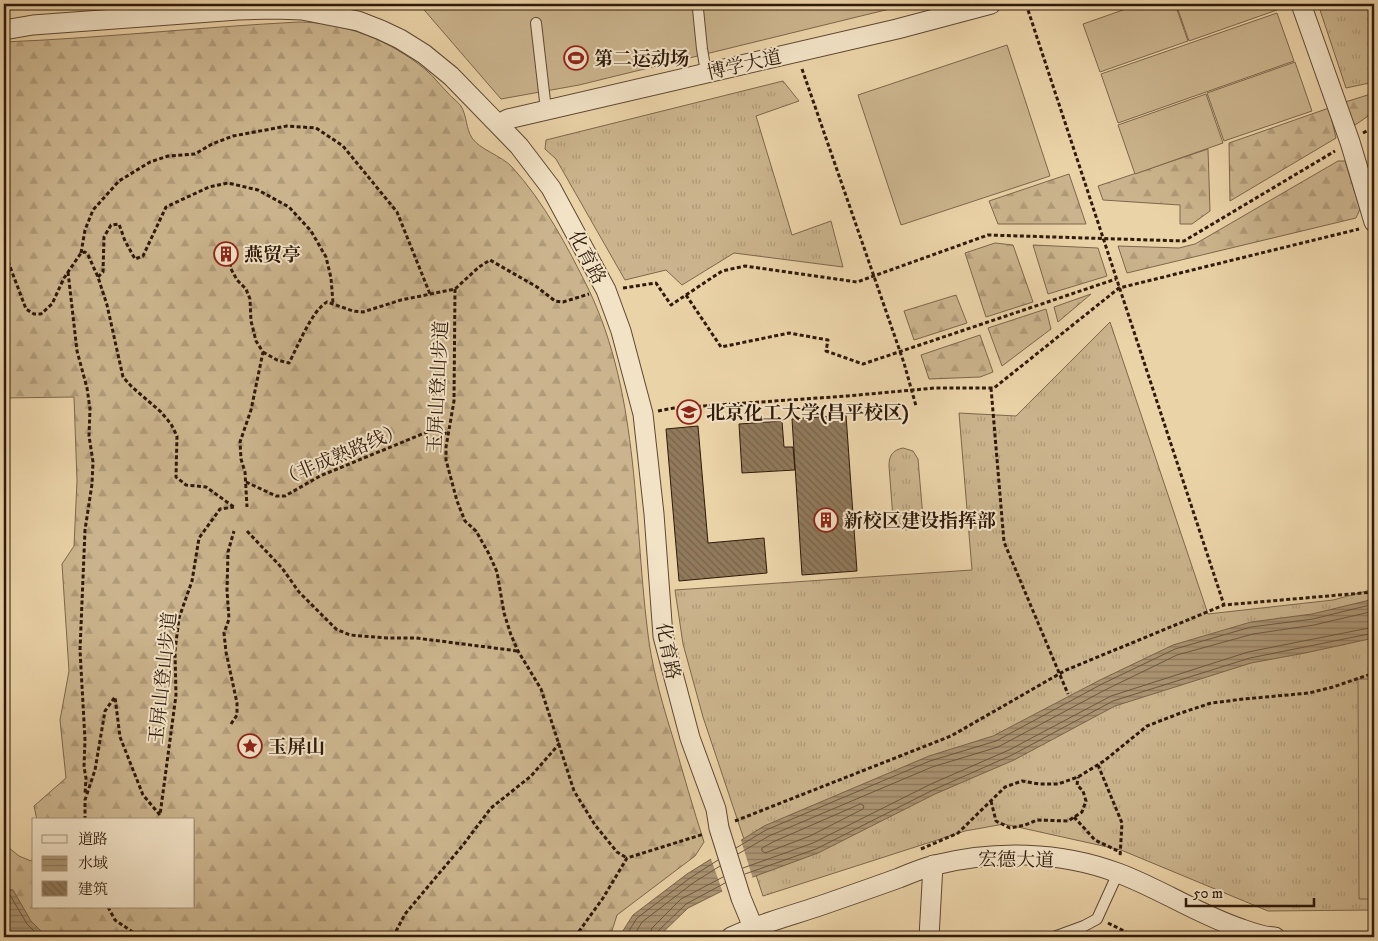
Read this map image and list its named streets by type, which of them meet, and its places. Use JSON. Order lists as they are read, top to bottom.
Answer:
{
  "streets": {
    "street": ["博学大道", "化育路", "宏德大道"],
    "path": ["玉屏山登山步道", "（非成熟路线）"]
  },
  "crossings": [
    ["博学大道", "化育路"],
    ["化育路", "宏德大道"],
    ["玉屏山登山步道", "（非成熟路线）"]
  ],
  "places": {
    "sports": ["第二运动场"],
    "building": ["燕贸亭", "新校区建设指挥部"],
    "school or university": ["北京化工大学(昌平校区)"],
    "place": ["玉屏山"]
  },
  "legend": ["道路", "水域", "建筑"],
  "scale_bar": "50 m"
}
